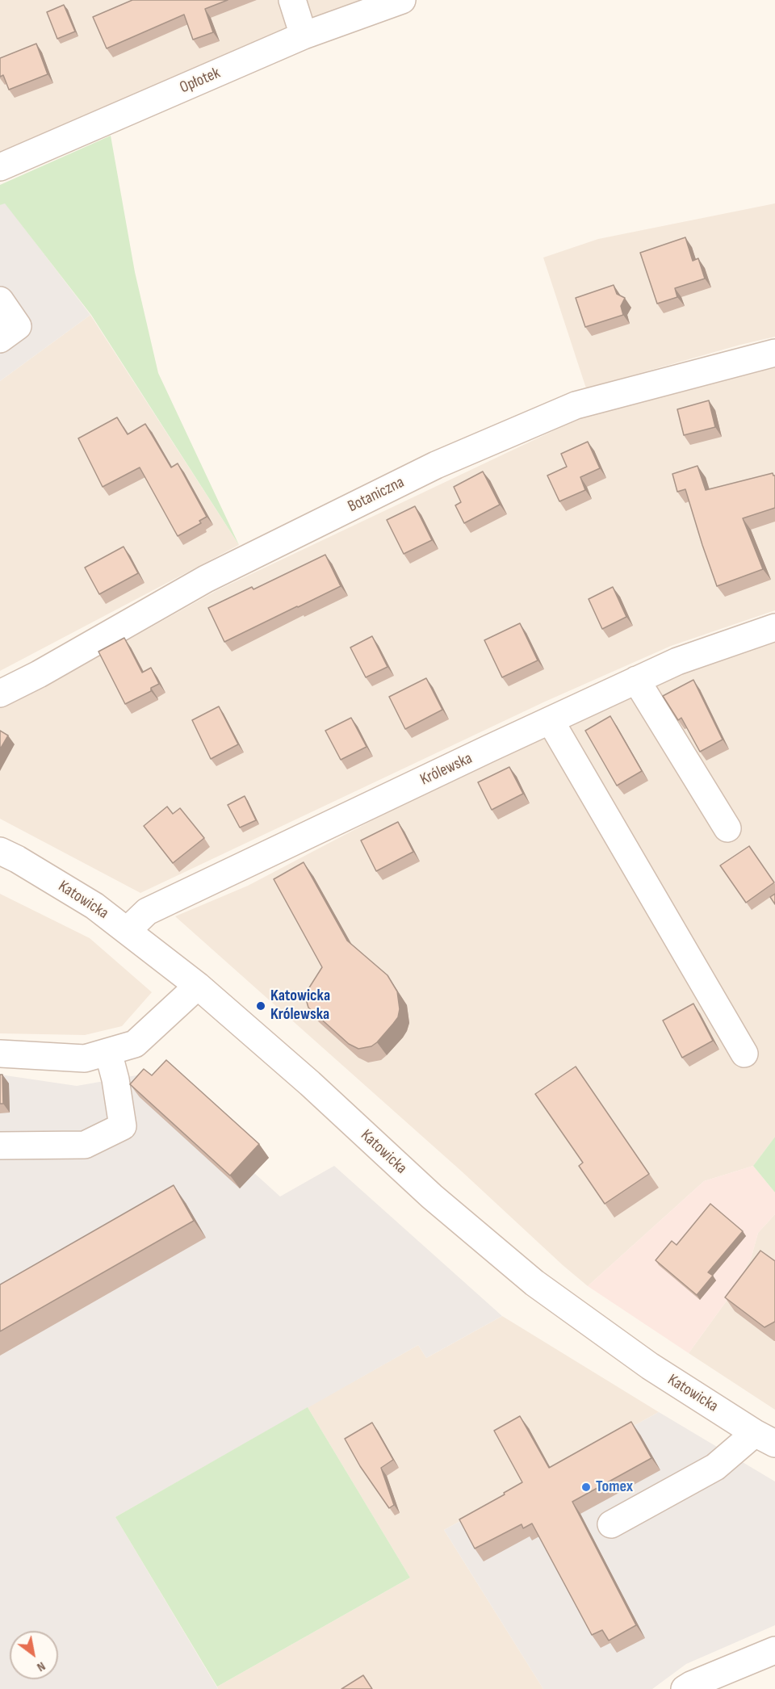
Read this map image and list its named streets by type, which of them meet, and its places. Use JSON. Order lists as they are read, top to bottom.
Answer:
{
  "streets": {
    "street": [
      "Opłotek",
      "Botaniczna",
      "Królewska",
      "Katowicka"
    ]
  },
  "crossings": [
    ["Królewska", "Katowicka"]
  ],
  "places": ["Katowicka Królewska", "Tomex"],
  "north": "bottom right"
}
